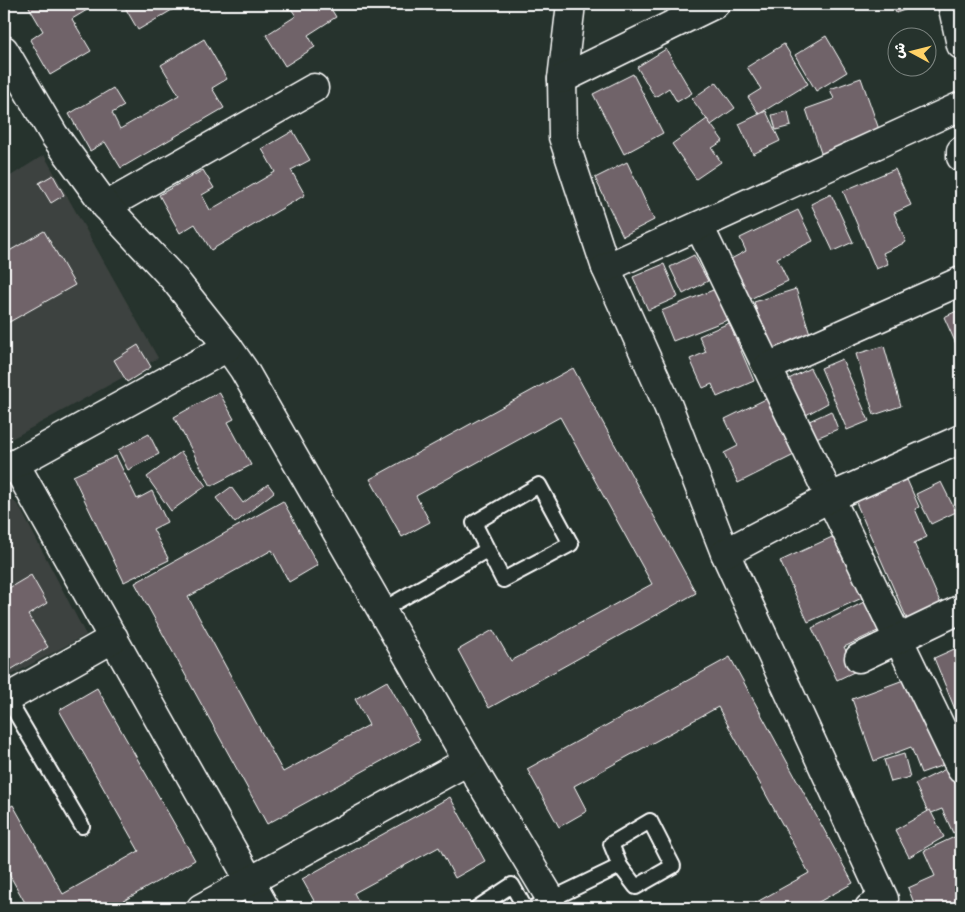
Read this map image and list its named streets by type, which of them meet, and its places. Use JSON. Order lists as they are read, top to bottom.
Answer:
{
  "north": "left"
}
